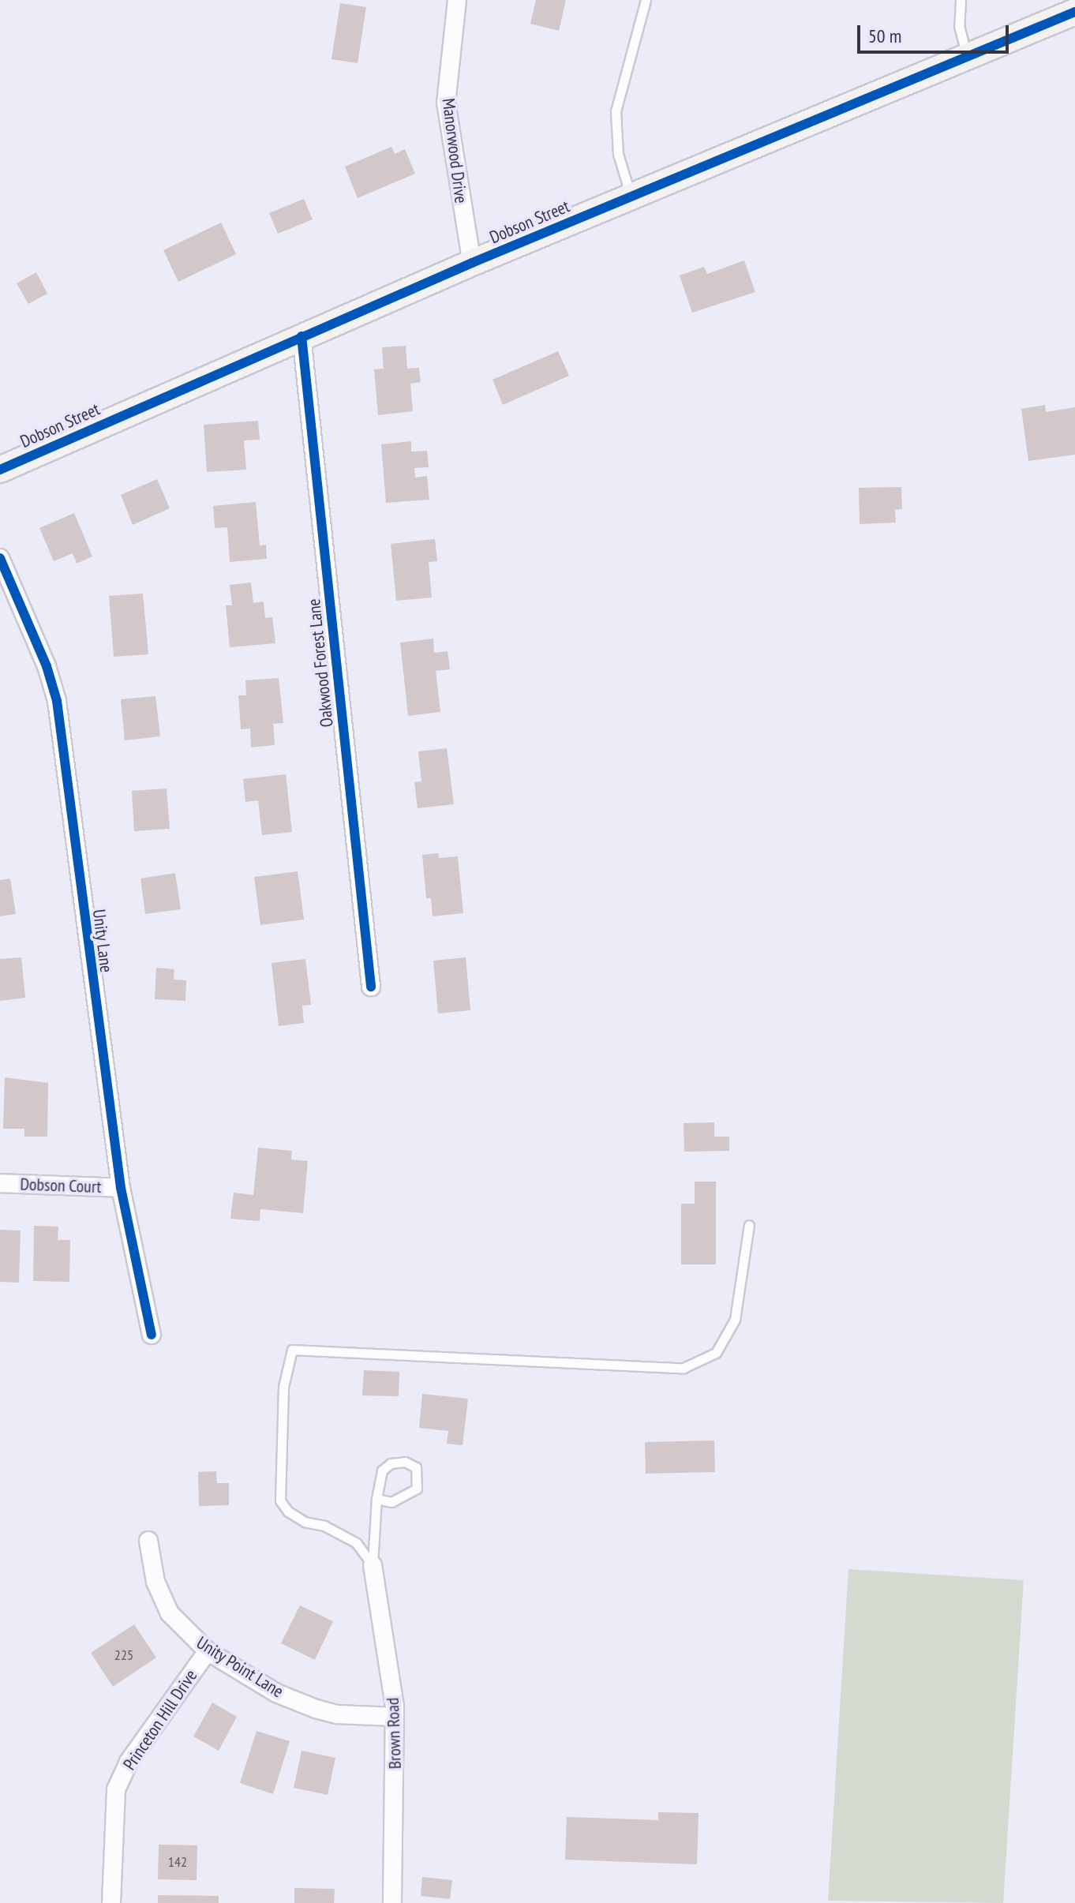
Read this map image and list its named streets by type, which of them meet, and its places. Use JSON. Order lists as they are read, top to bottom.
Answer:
{
  "streets": {
    "street": [
      "Manorwood Drive",
      "Dobson Street",
      "Oakwood Forest Lane",
      "Unity Lane",
      "Dobson Court",
      "Unity Point Lane",
      "Princeton Hill Drive",
      "Brown Road"
    ]
  },
  "crossings": [
    ["Manorwood Drive", "Dobson Street"],
    ["Dobson Street", "Oakwood Forest Lane"],
    ["Unity Lane", "Dobson Court"],
    ["Unity Point Lane", "Princeton Hill Drive"],
    ["Unity Point Lane", "Brown Road"]
  ],
  "house_numbers": ["225", "142"],
  "scale_bar": "50 m"
}
